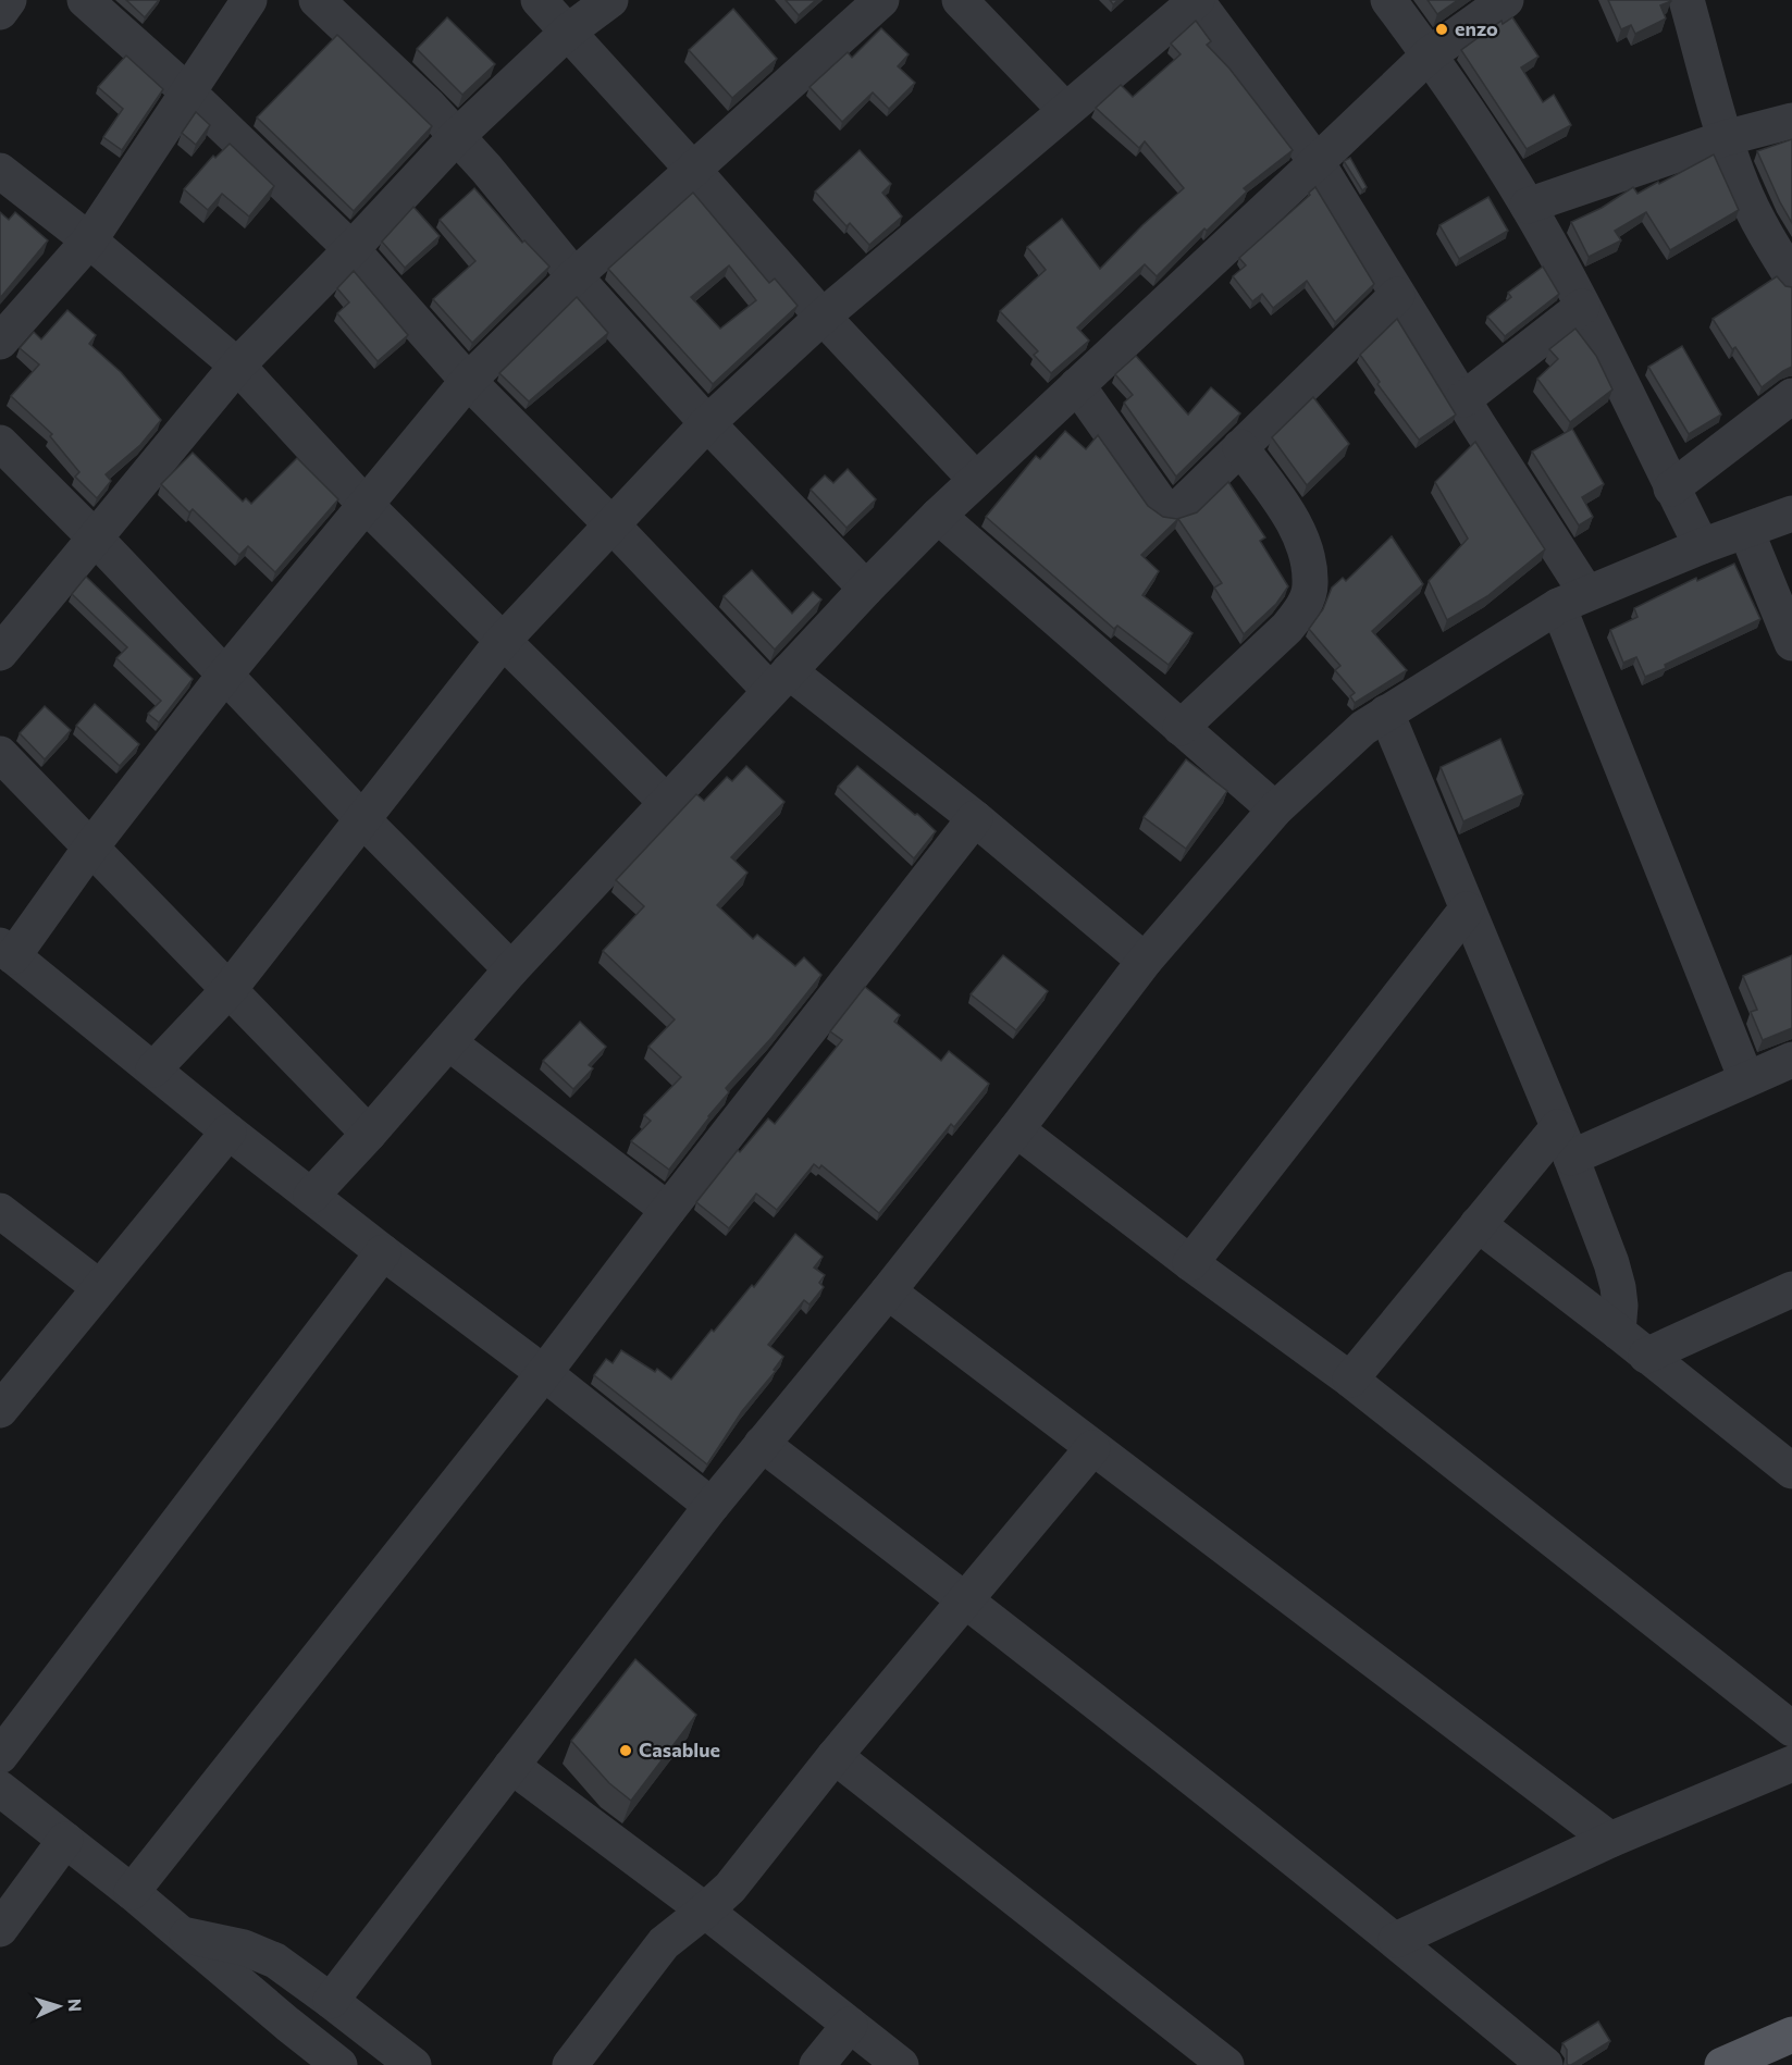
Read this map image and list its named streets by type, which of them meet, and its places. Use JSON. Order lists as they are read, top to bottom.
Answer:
{
  "places": ["enzo", "Casablue"],
  "north": "right"
}
